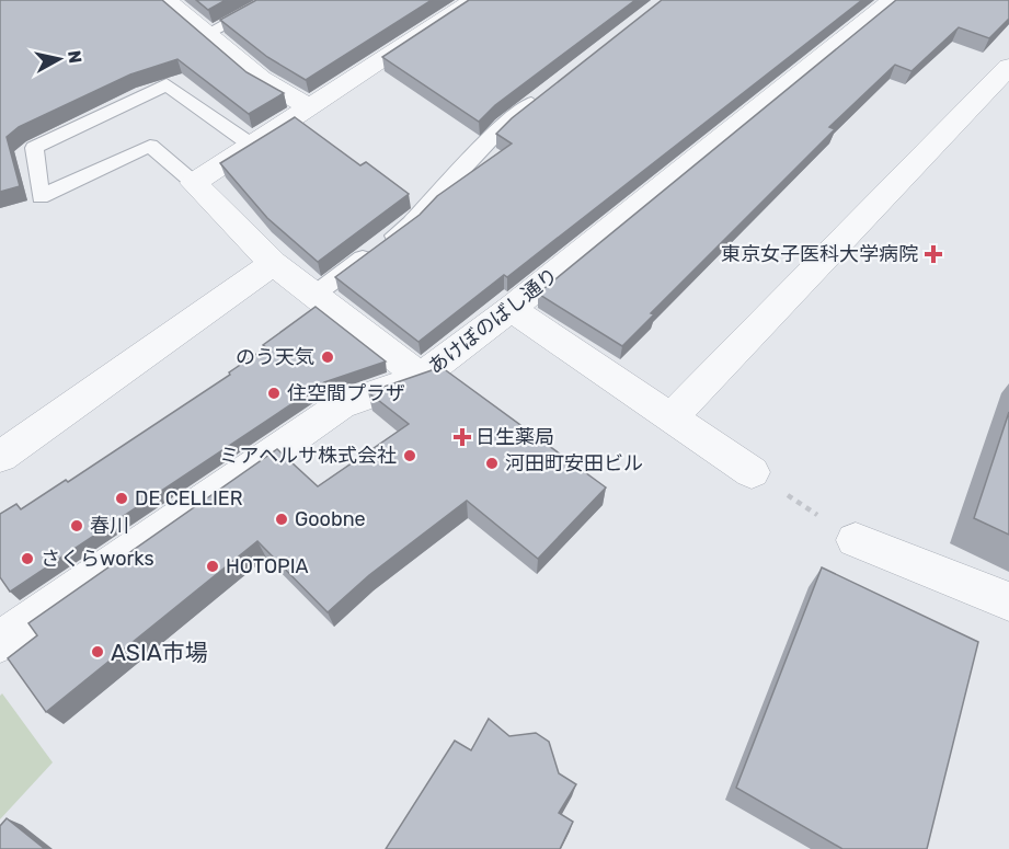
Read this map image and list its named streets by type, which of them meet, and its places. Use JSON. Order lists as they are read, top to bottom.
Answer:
{
  "streets": {
    "street": ["あけぼのばし通り"]
  },
  "places": {
    "health": ["東京女子医科大学病院", "日生薬局"],
    "other": [
      "のう天気",
      "住空間プラザ",
      "ミアヘルサ株式会社",
      "河田町安田ビル",
      "DE CELLIER",
      "Goobne",
      "春川",
      "さくらworks",
      "HOTOPIA",
      "ASIA市場"
    ]
  },
  "north": "right"
}
